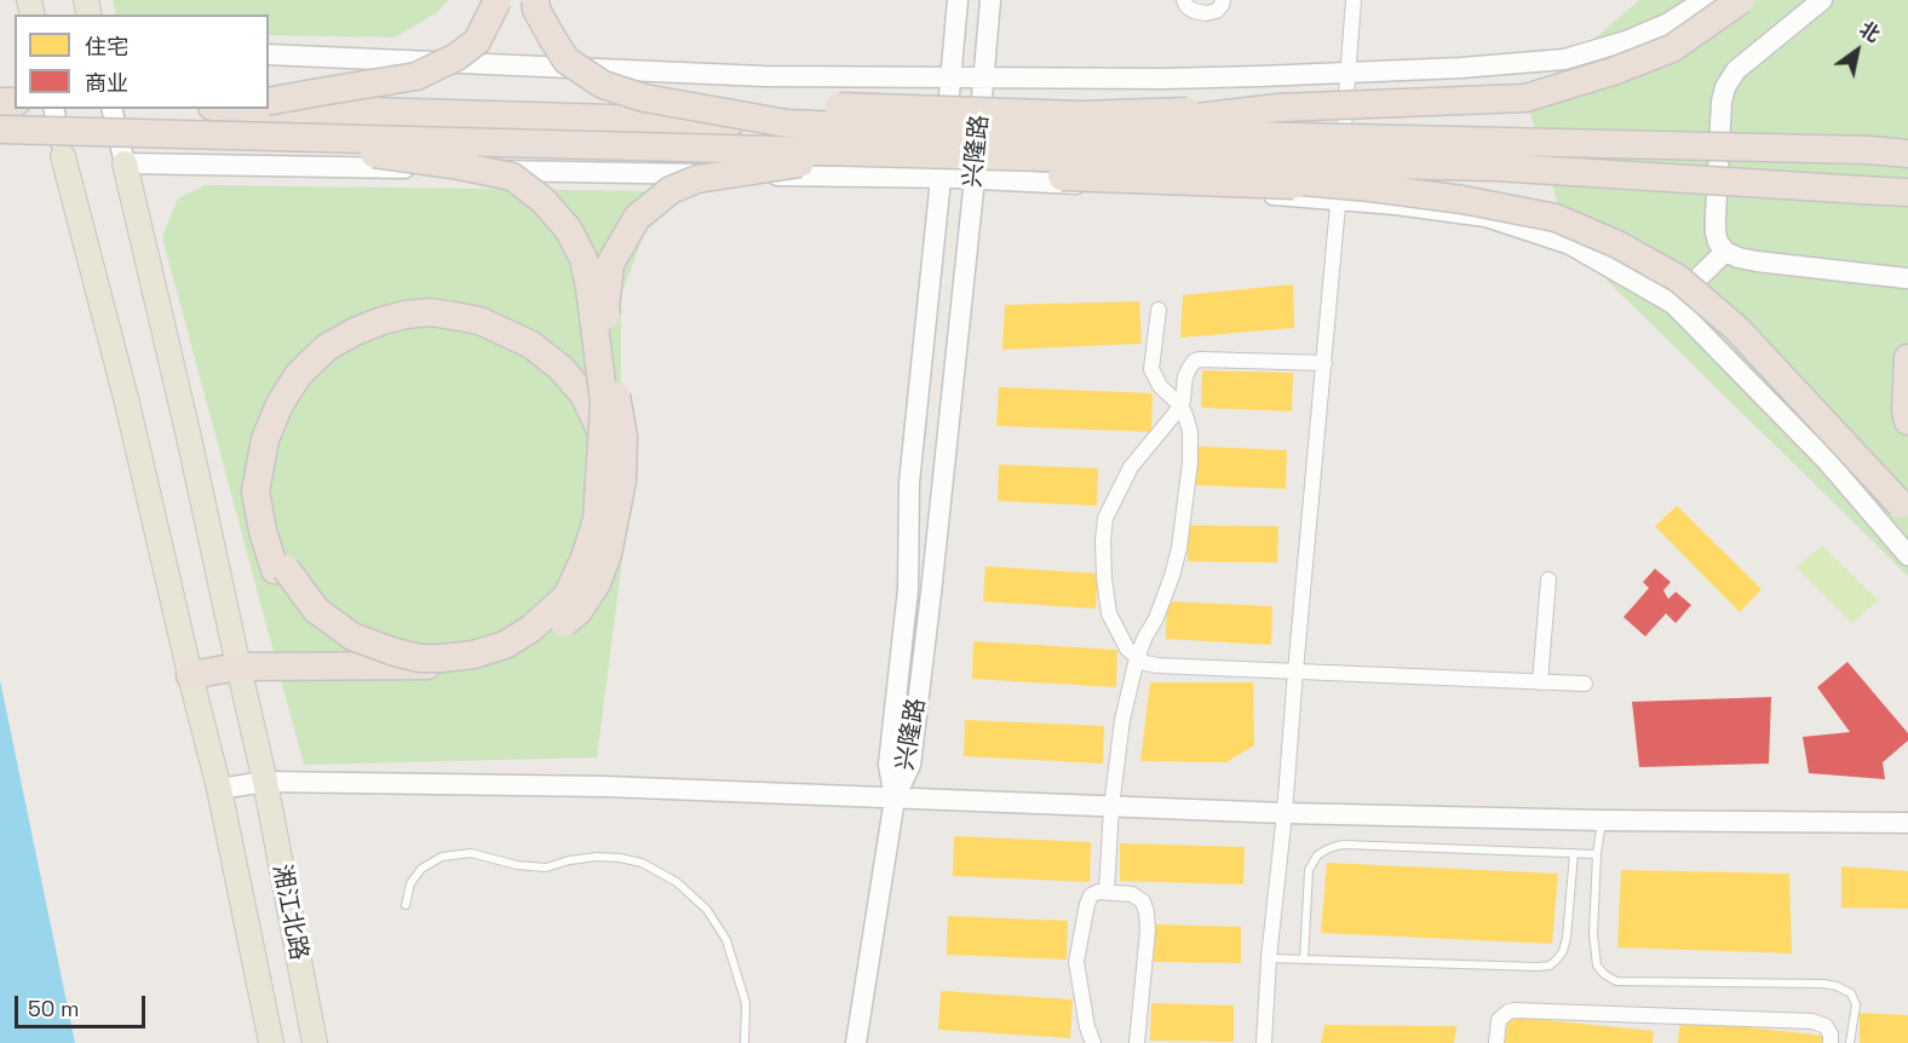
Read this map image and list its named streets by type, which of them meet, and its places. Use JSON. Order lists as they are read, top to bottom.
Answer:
{
  "streets": {
    "main road": ["湘江北路"],
    "street": ["兴隆路"]
  },
  "legend": ["住宅", "商业"],
  "scale_bar": "50 m",
  "north": "top right"
}
